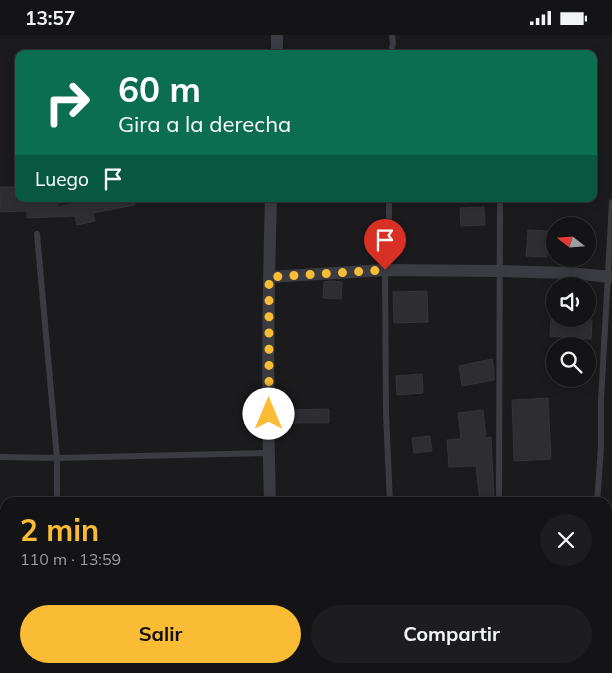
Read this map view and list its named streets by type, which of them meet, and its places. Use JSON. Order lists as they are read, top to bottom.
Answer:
{
  "north": "left",
  "page": {
    "status": "13:57",
    "turn": ["60 m", "Gira a la derecha"],
    "then": "Luego",
    "heading": ["2 min", "110 m · 13:59"],
    "buttons": ["Salir", "Compartir"]
  }
}
